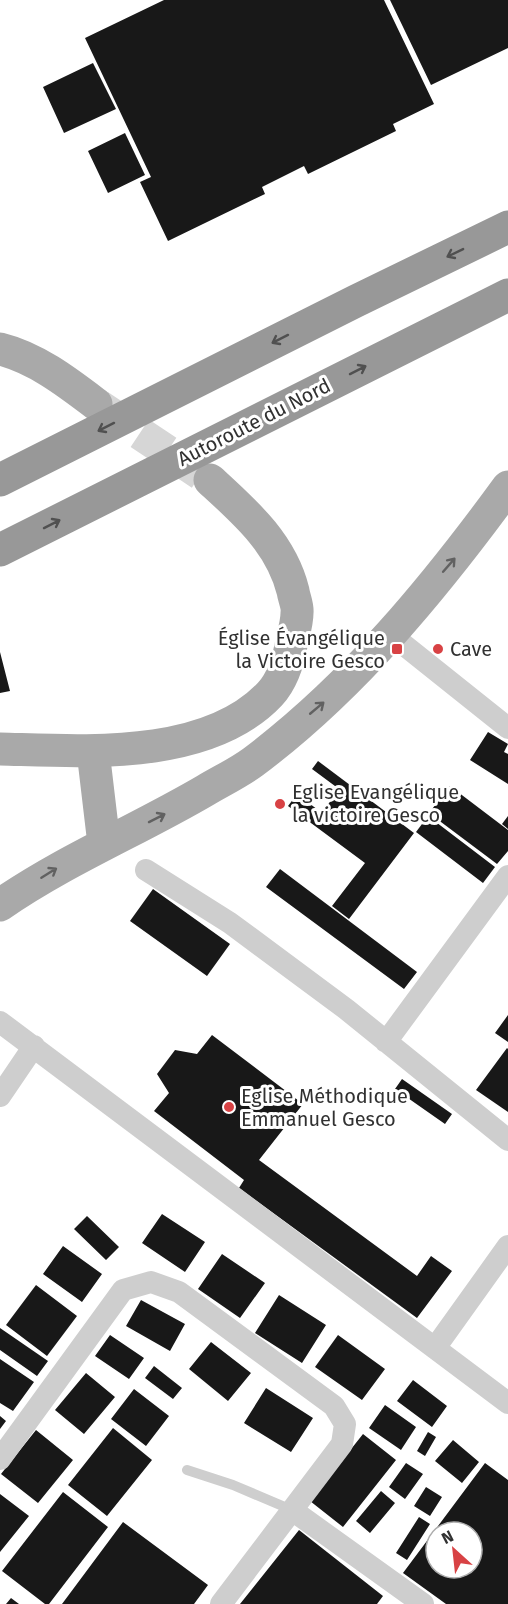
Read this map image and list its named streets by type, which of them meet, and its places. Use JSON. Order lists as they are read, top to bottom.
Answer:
{
  "streets": {
    "highway": ["Autoroute du Nord"]
  },
  "places": {
    "transit": ["Église Évangélique la Victoire Gesco"],
    "other": ["Cave", "Eglise Evangélique la victoire Gesco", "Eglise Méthodique Emmanuel Gesco"]
  },
  "north": "top left"
}
